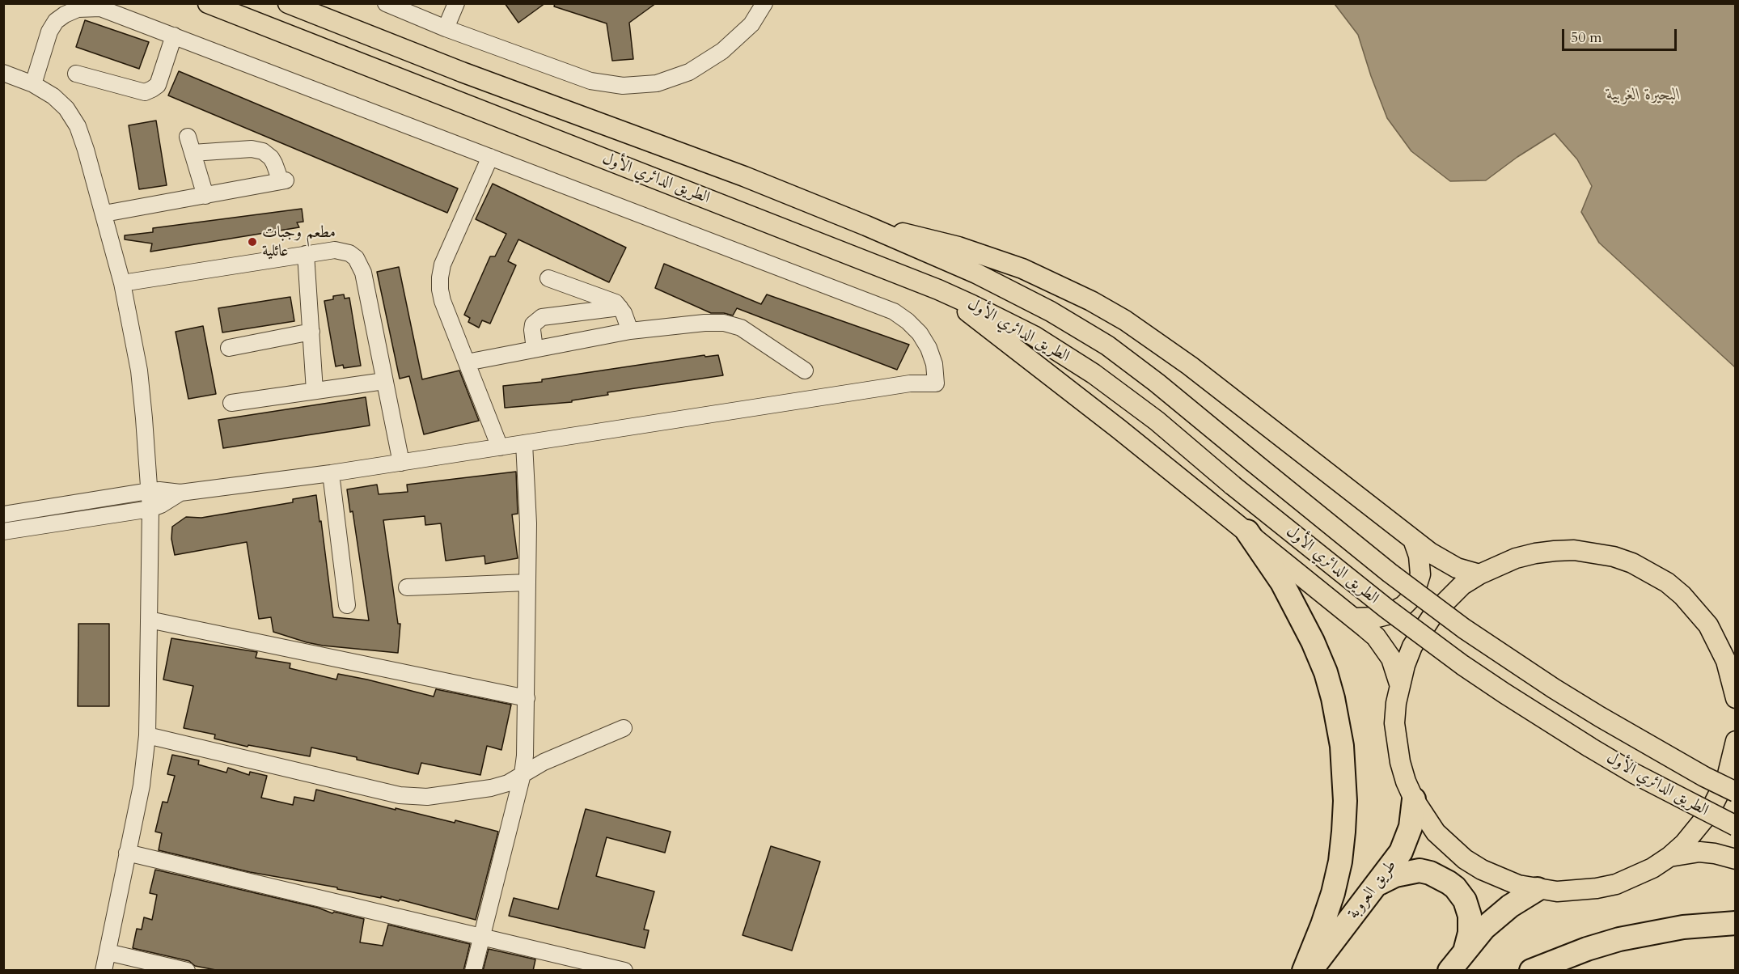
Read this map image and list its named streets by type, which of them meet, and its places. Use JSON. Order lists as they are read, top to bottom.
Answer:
{
  "streets": {
    "highway": ["طريق العروبة"],
    "main road": ["الطريق الدائري الأول"]
  },
  "water": ["البحيرة الغربية"],
  "places": ["مطعم وجبات عائلية"],
  "scale_bar": "50 m"
}
